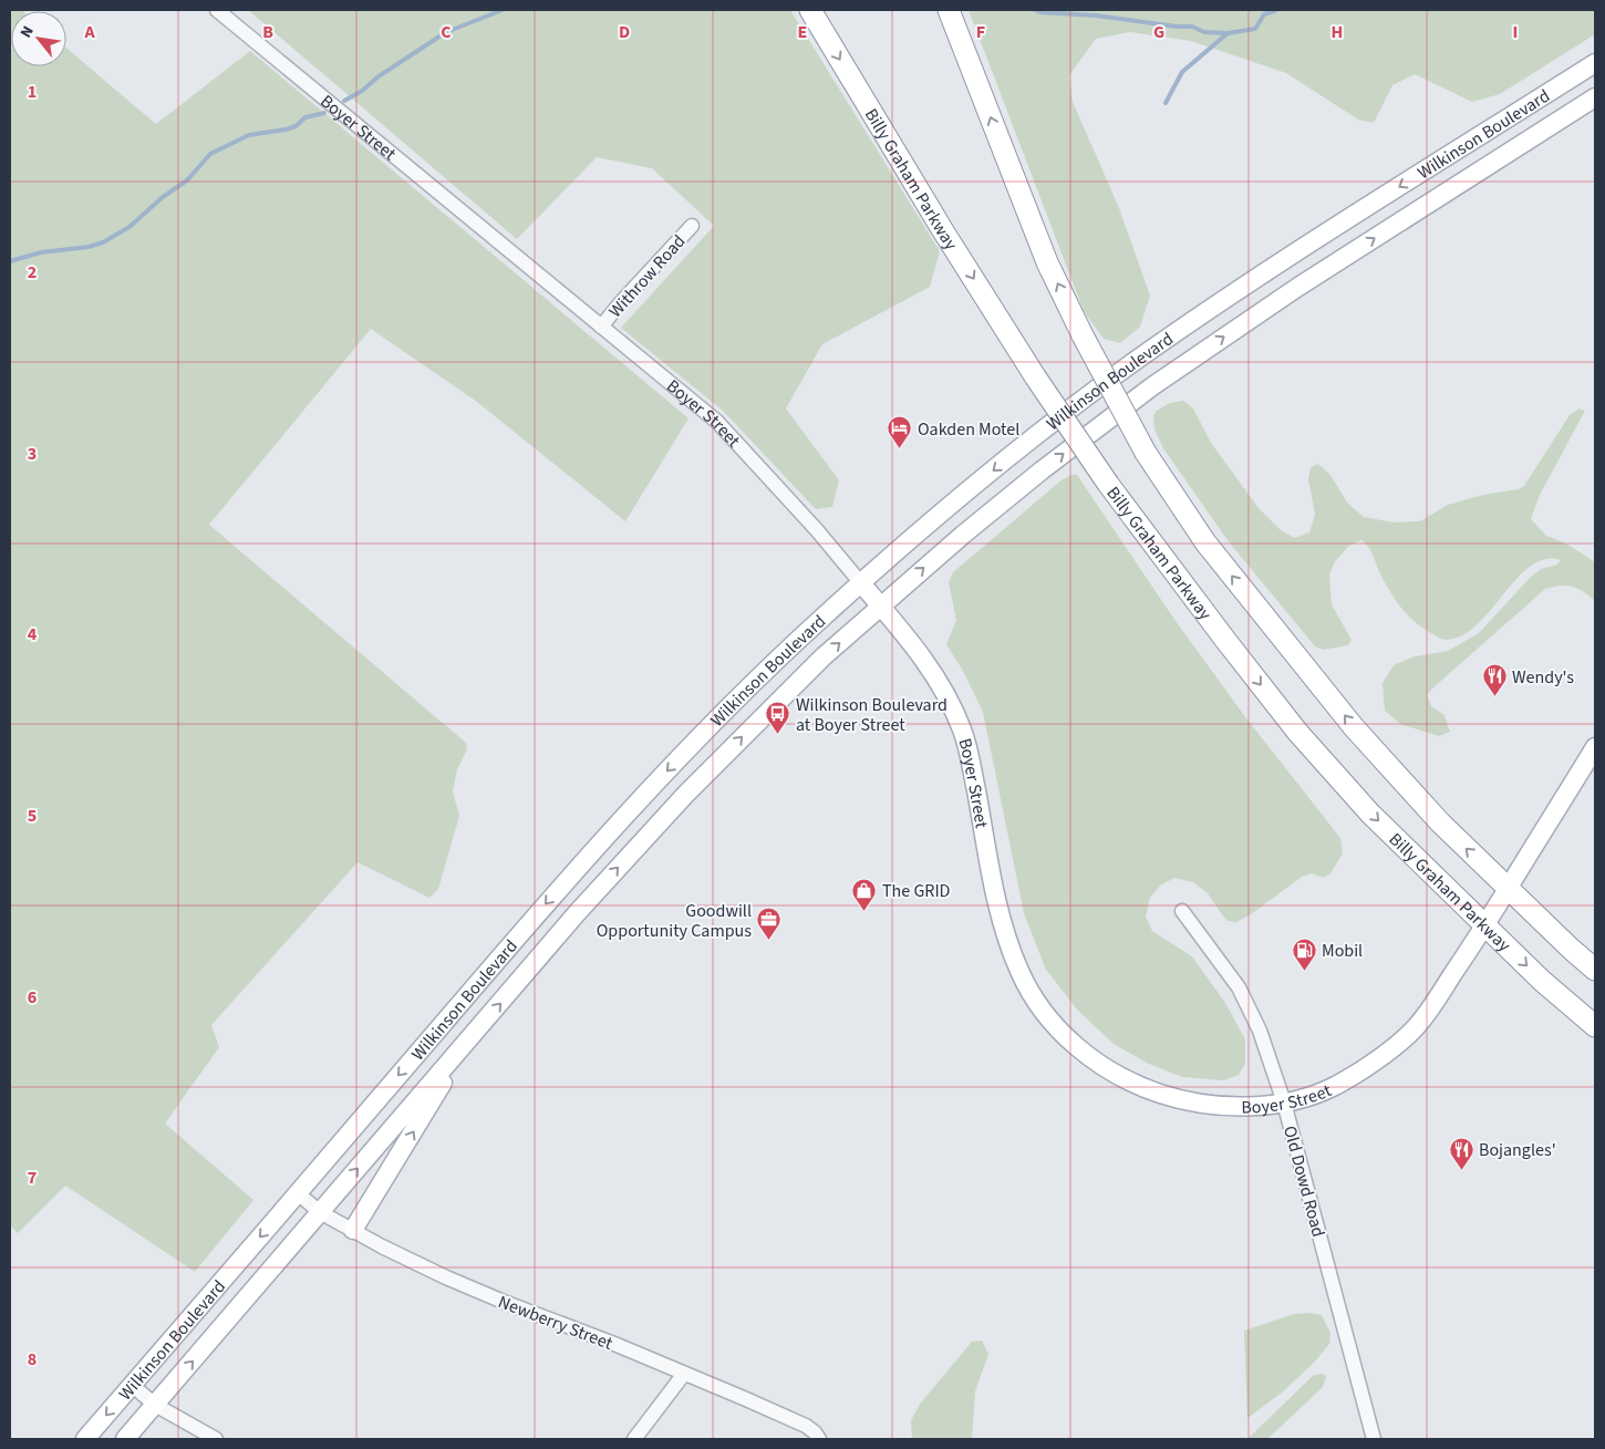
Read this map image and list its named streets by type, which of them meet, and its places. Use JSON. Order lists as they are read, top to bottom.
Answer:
{
  "streets": {
    "highway": ["Billy Graham Parkway"],
    "main road": ["Boyer Street", "Wilkinson Boulevard"],
    "street": ["Withrow Road", "Old Dowd Road", "Newberry Street"]
  },
  "crossings": [
    ["Boyer Street", "Wilkinson Boulevard"],
    ["Boyer Street", "Billy Graham Parkway"],
    ["Boyer Street", "Withrow Road"],
    ["Boyer Street", "Old Dowd Road"],
    ["Wilkinson Boulevard", "Newberry Street"]
  ],
  "places": {
    "hotel": ["Oakden Motel"],
    "restaurant": ["Wendy's", "Bojangles'"],
    "bus stop": ["Wilkinson Boulevard at Boyer Street"],
    "shop": ["The GRID"],
    "office": ["Goodwill Opportunity Campus"],
    "fuel station": ["Mobil"]
  },
  "north": "top left",
  "grid": {
    "columns": [
      "A",
      "B",
      "C",
      "D",
      "E",
      "F",
      "G",
      "H",
      "I"
    ],
    "rows": [
      "1",
      "2",
      "3",
      "4",
      "5",
      "6",
      "7",
      "8"
    ]
  }
}
